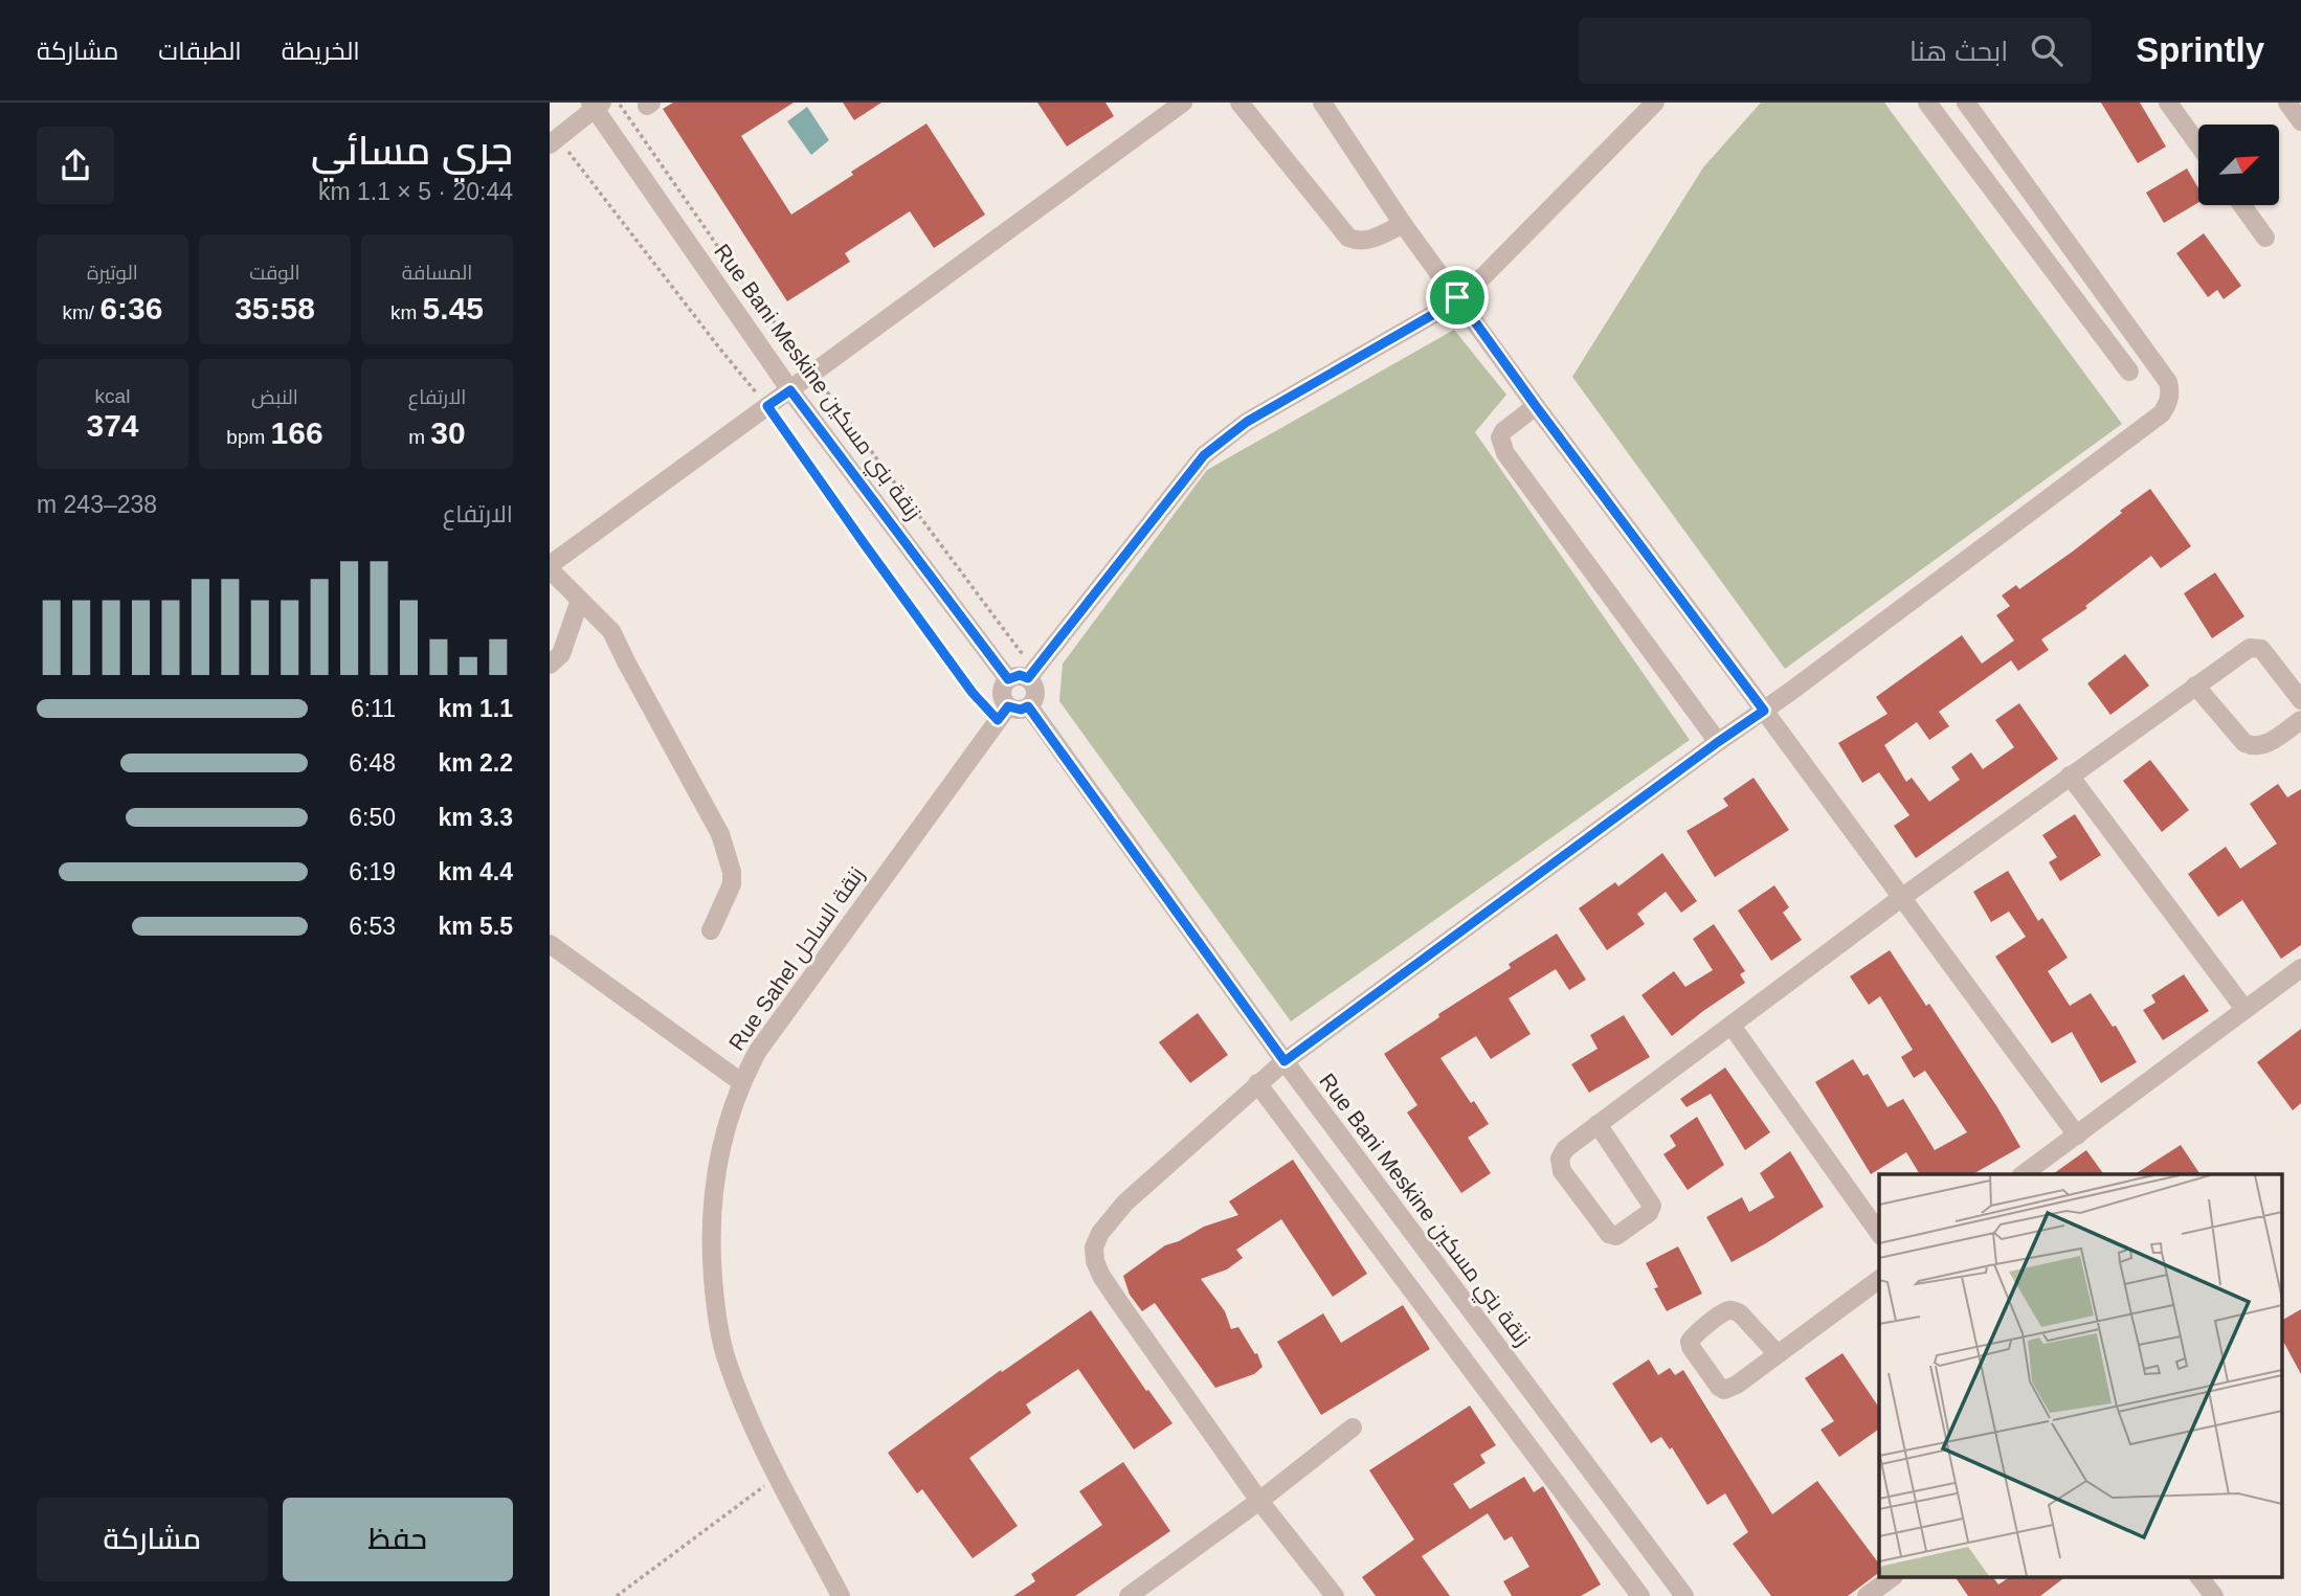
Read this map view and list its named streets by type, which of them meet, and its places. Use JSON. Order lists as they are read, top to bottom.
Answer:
{
  "streets": {
    "street": ["Rue Bani Meskine زنقة بني مسكين", "Rue Sahel زنقة الساحل"]
  },
  "crossings": [
    ["Rue Bani Meskine زنقة بني مسكين", "Rue Sahel زنقة الساحل"]
  ],
  "north": "top right",
  "page": {
    "header": "Sprintly",
    "search": "ابحث هنا",
    "nav": ["الخريطة", "الطبقات", "مشاركة"],
    "heading": ["جري مسائي", "20:44 · 5 × 1.1 km"],
    "stats": [
      ["المسافة", "5.45 km"],
      ["الوقت", "35:58"],
      ["الوتيرة", "6:36 /km"],
      ["الارتفاع", "30 m"],
      ["النبض", "166 bpm"],
      ["kcal", "374"]
    ],
    "chart": ["الارتفاع", "238–243 m"],
    "list": [
      {
        "name": "1.1 km",
        "note": "6:11"
      },
      {
        "name": "2.2 km",
        "note": "6:48"
      },
      {
        "name": "3.3 km",
        "note": "6:50"
      },
      {
        "name": "4.4 km",
        "note": "6:19"
      },
      {
        "name": "5.5 km",
        "note": "6:53"
      }
    ],
    "buttons": ["حفظ", "مشاركة"]
  }
}
